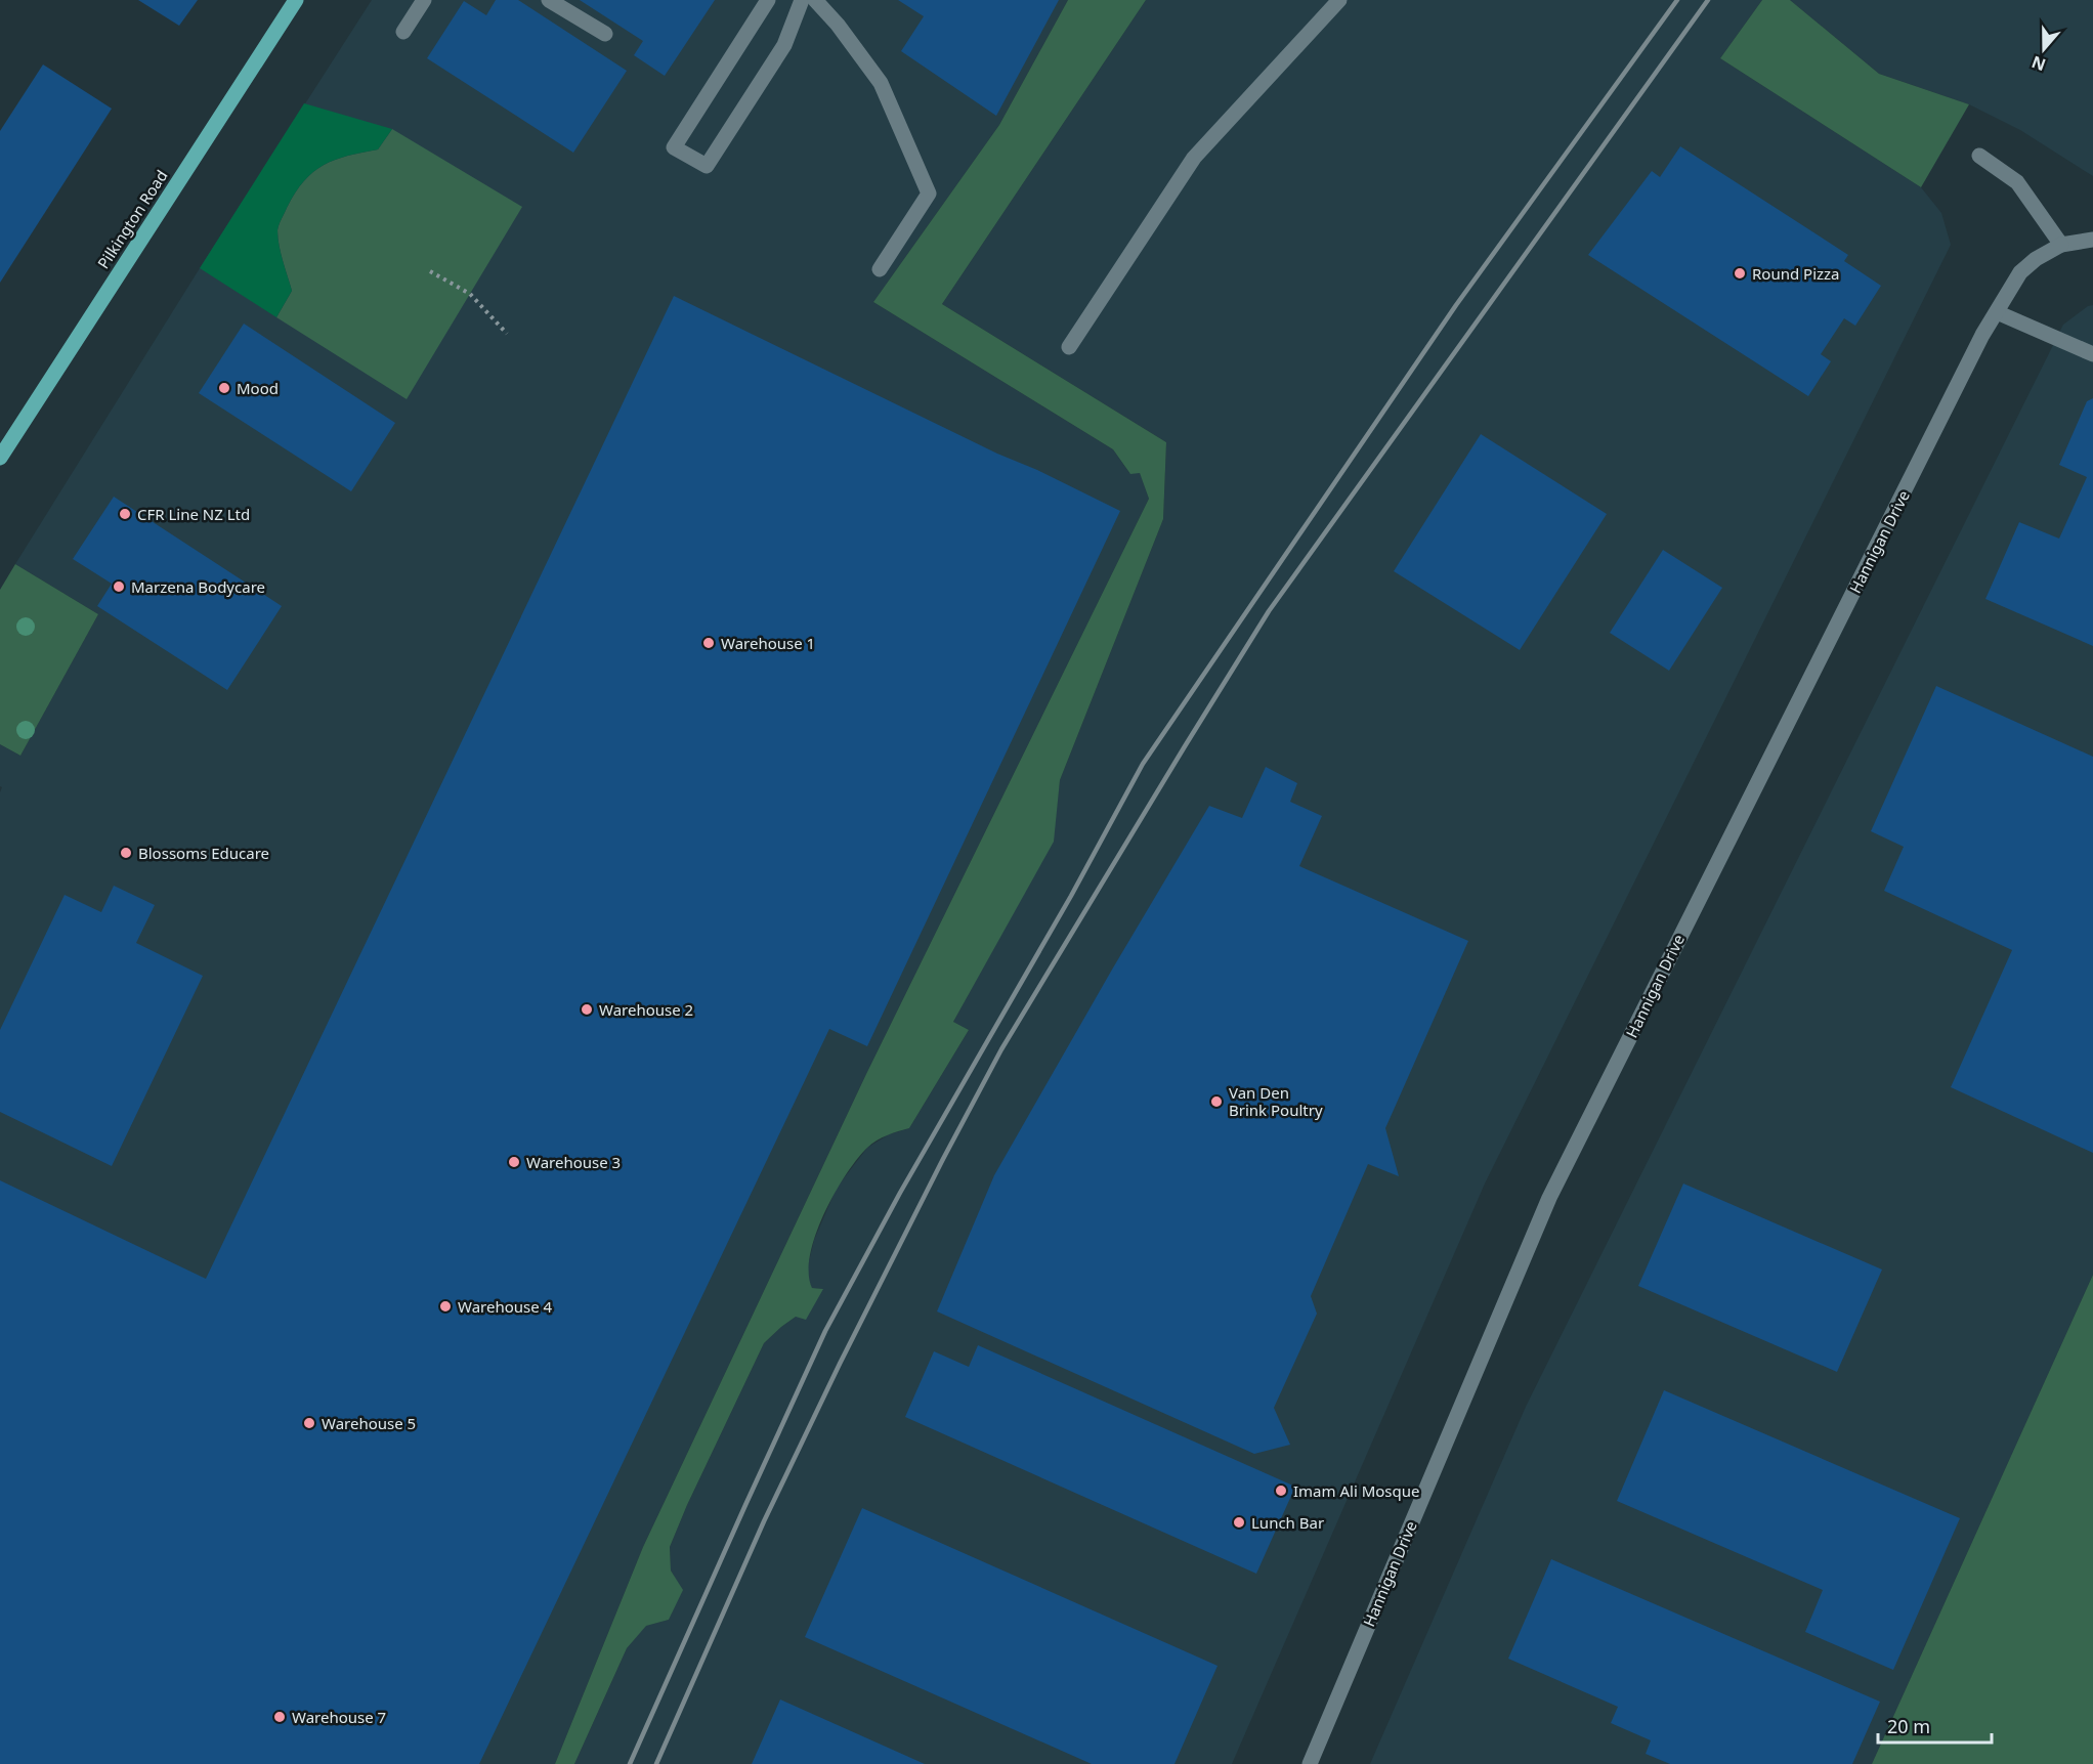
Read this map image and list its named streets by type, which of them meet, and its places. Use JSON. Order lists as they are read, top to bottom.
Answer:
{
  "streets": {
    "main road": ["Pilkington Road"],
    "street": ["Hannigan Drive"]
  },
  "places": [
    "Round Pizza",
    "Mood",
    "CFR Line NZ Ltd",
    "Marzena Bodycare",
    "Warehouse 1",
    "Blossoms Educare",
    "Warehouse 2",
    "Van Den Brink Poultry",
    "Warehouse 3",
    "Warehouse 4",
    "Warehouse 5",
    "Imam Ali Mosque",
    "Lunch Bar",
    "Warehouse 7"
  ],
  "scale_bar": "20 m",
  "north": "bottom"
}
